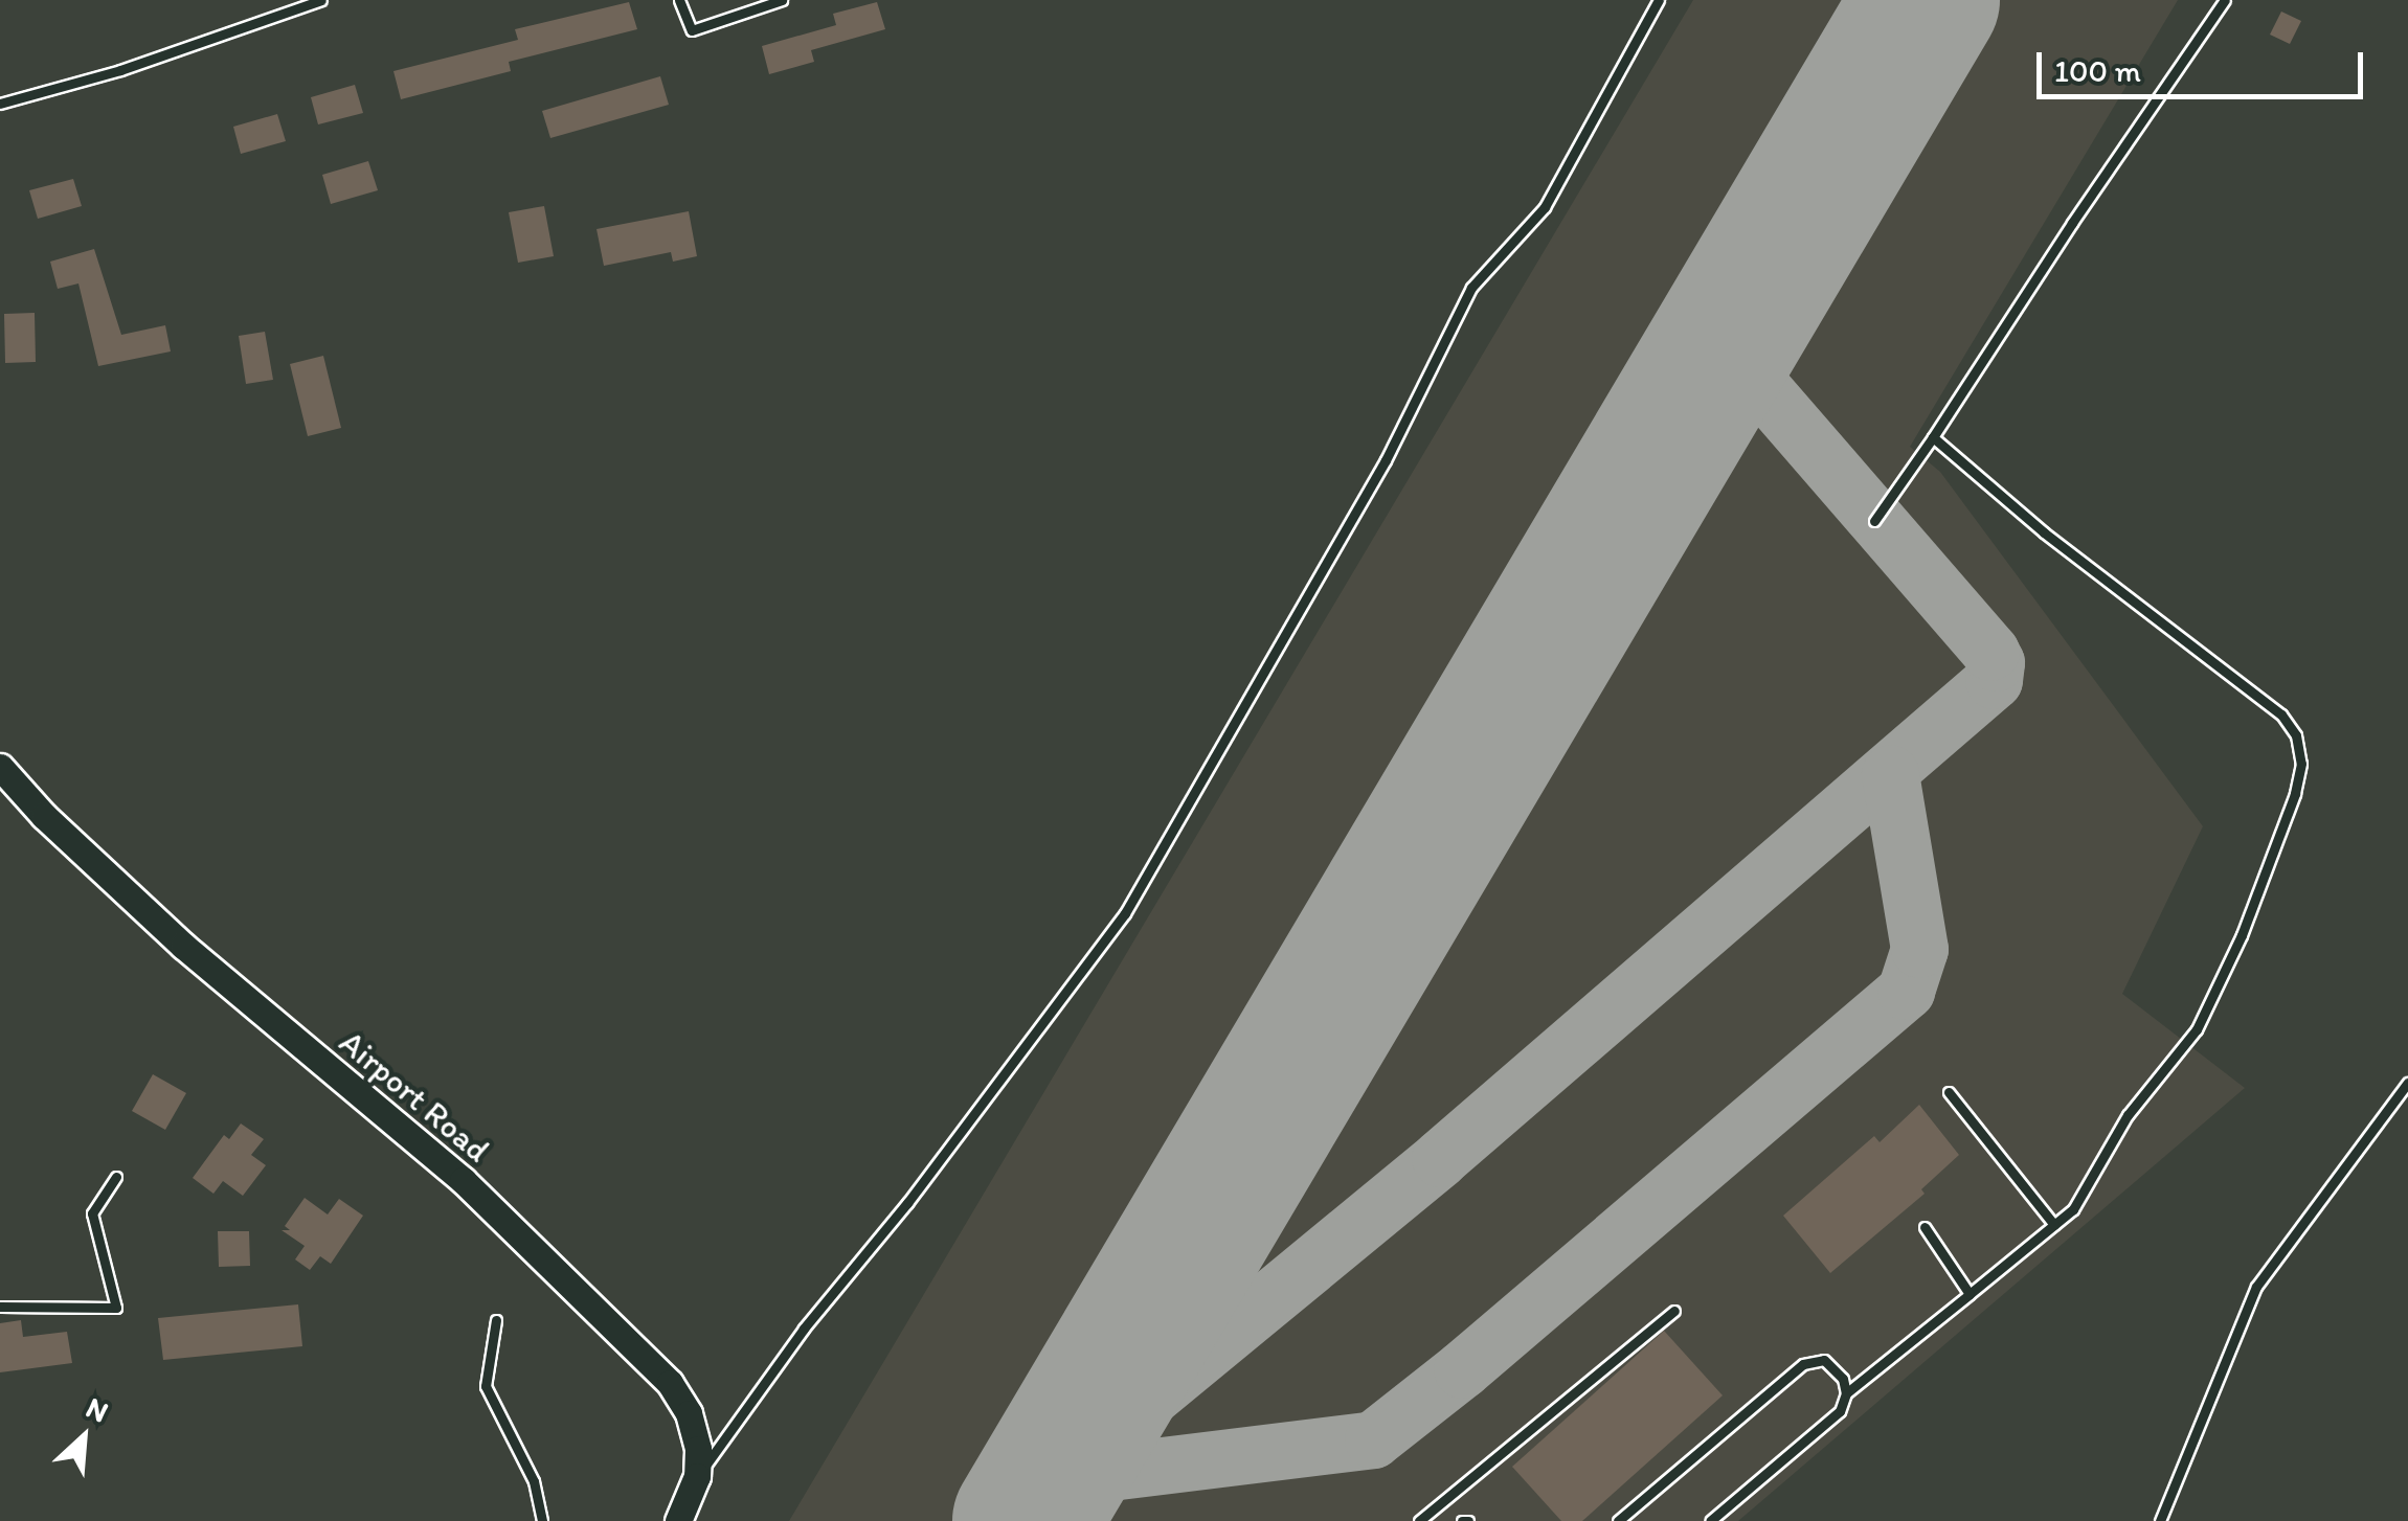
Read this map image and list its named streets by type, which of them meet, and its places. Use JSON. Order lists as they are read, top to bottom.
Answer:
{
  "streets": {
    "main road": ["Airport Road"]
  },
  "scale_bar": "100 m",
  "north": "top right"
}
